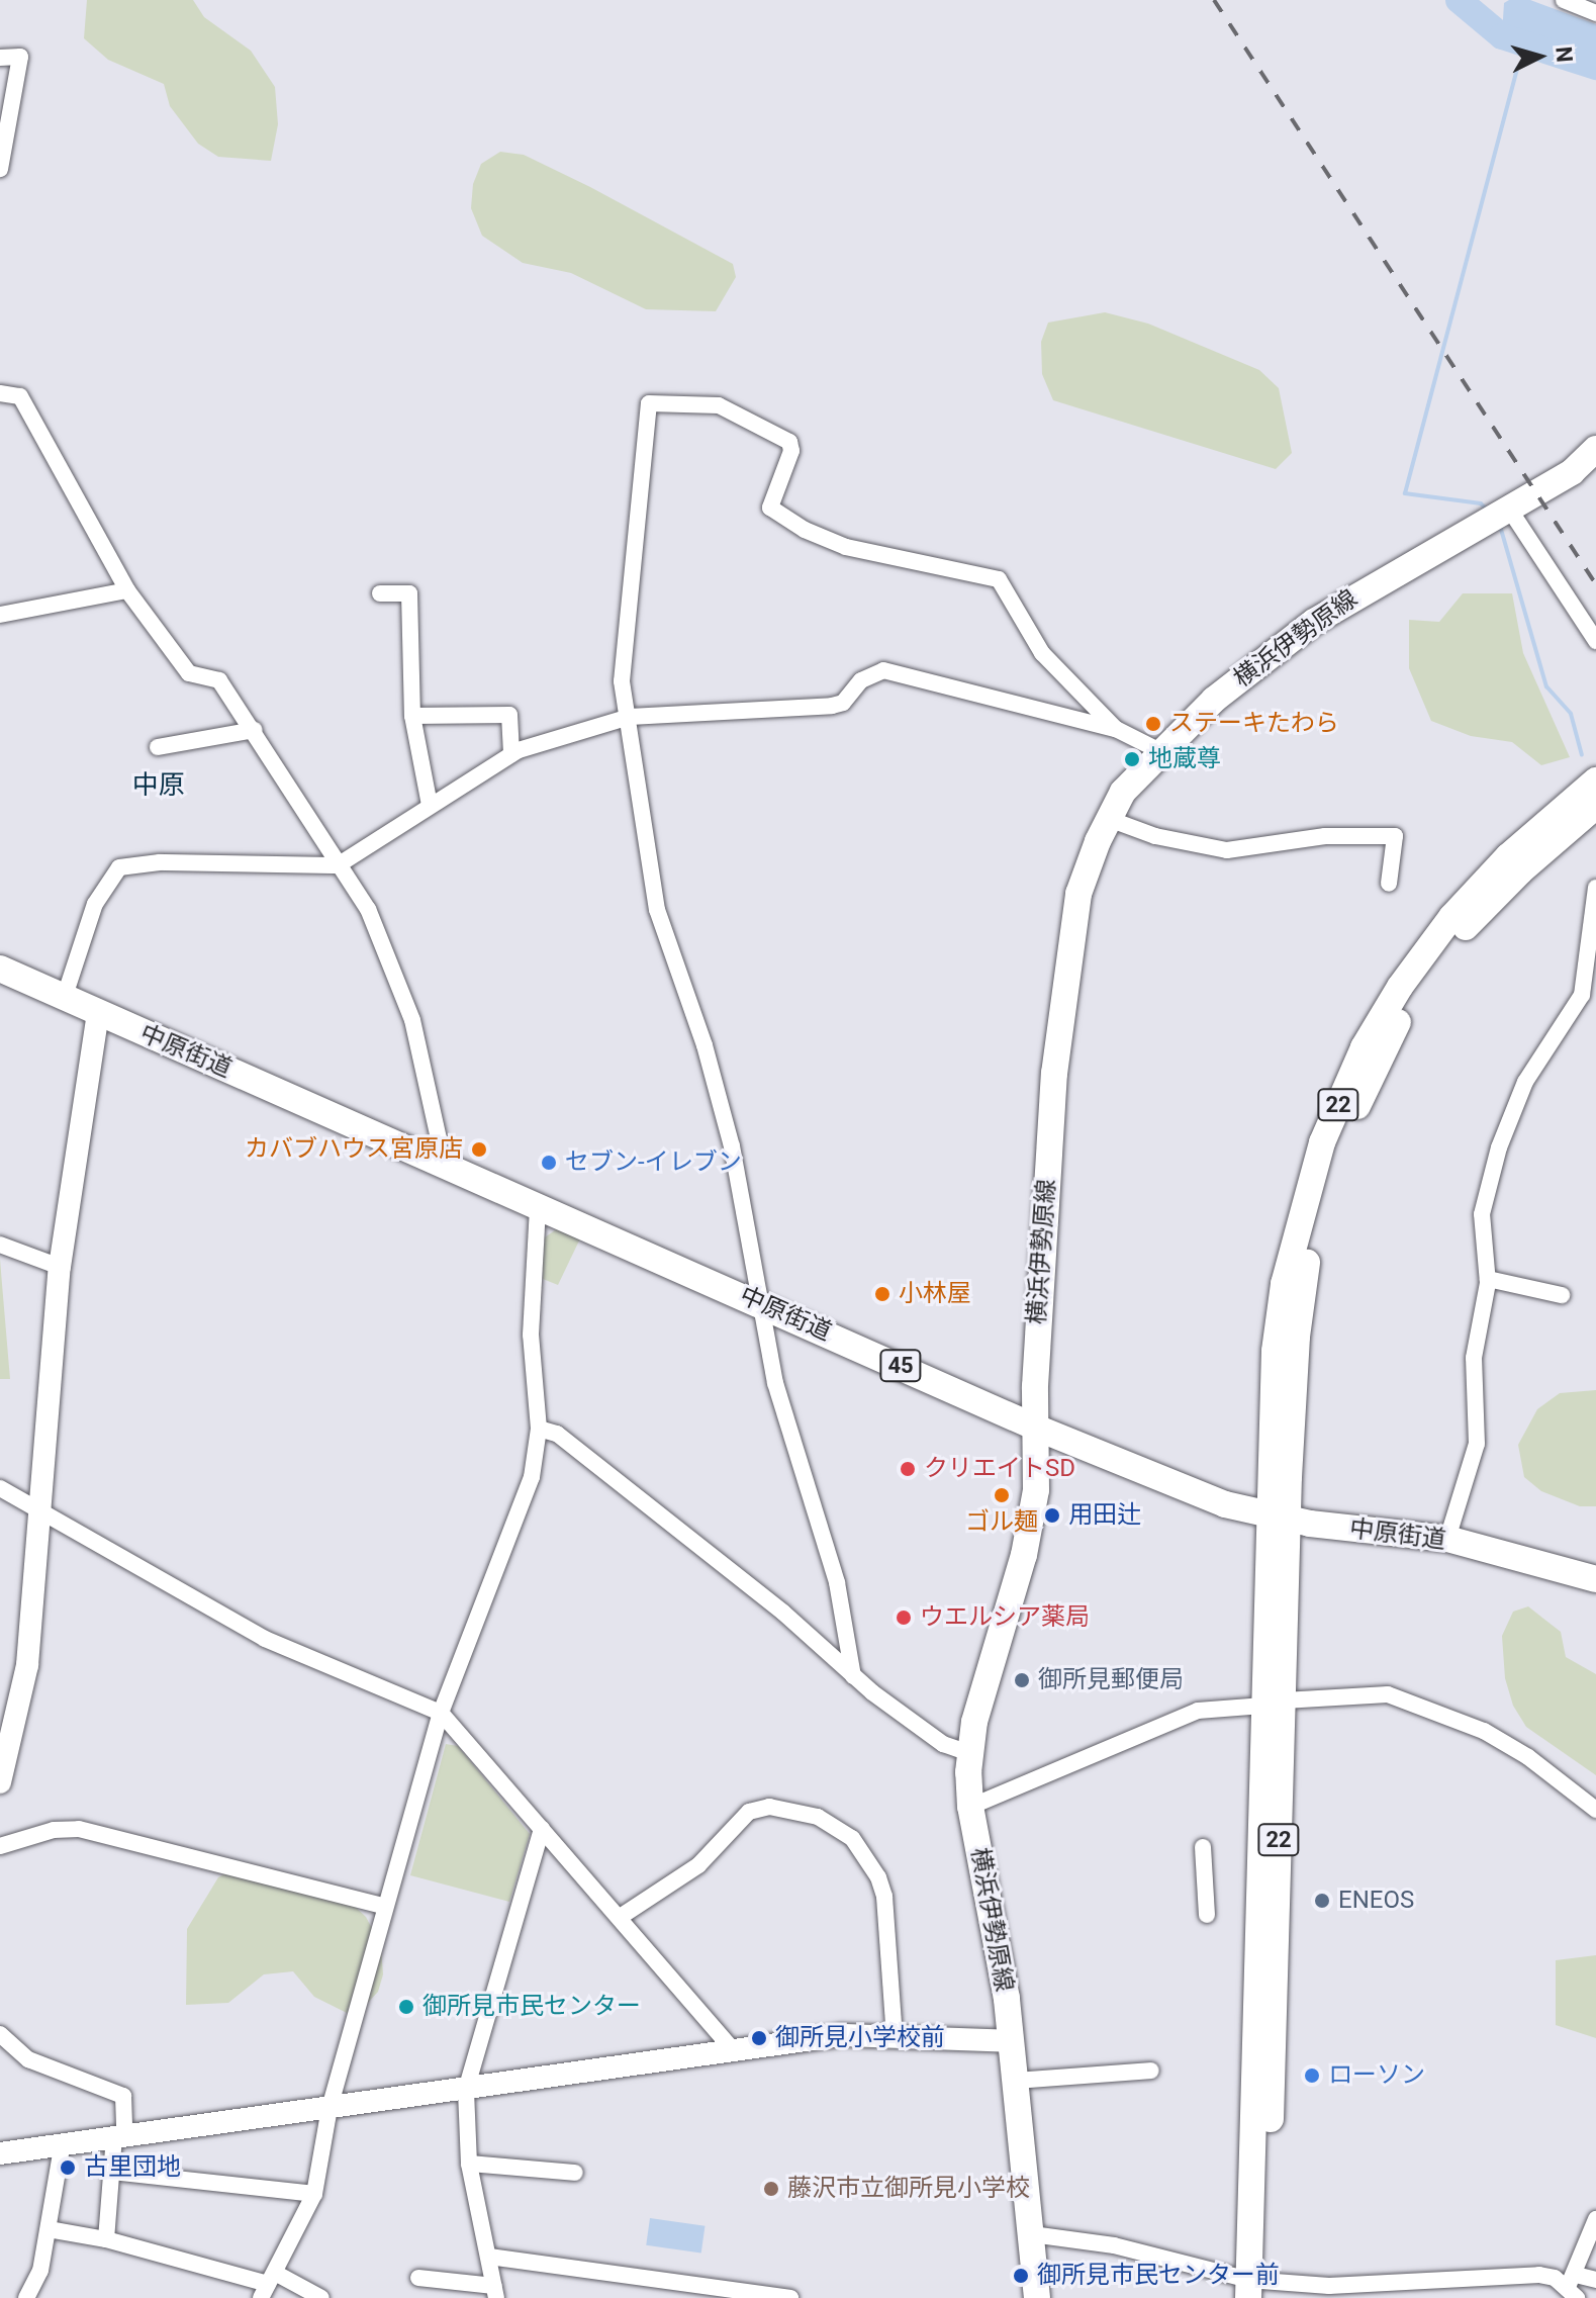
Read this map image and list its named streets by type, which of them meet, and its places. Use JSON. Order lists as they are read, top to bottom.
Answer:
{
  "streets": {
    "main road": [
      "横浜伊勢原線",
      "中原街道",
      "22",
      "45"
    ]
  },
  "crossings": [
    ["横浜伊勢原線", "中原街道"],
    ["中原街道", "22"]
  ],
  "districts": ["中原"],
  "places": [
    "ステーキたわら",
    "地蔵尊",
    "カバブハウス宮原店",
    "セブン-イレブン",
    "小林屋",
    "クリエイトSD",
    "ゴル麺",
    "用田辻",
    "ウエルシア薬局",
    "御所見郵便局",
    "ENEOS",
    "御所見市民センター",
    "御所見小学校前",
    "ローソン",
    "古里団地",
    "藤沢市立御所見小学校",
    "御所見市民センター前"
  ],
  "north": "right"
}
